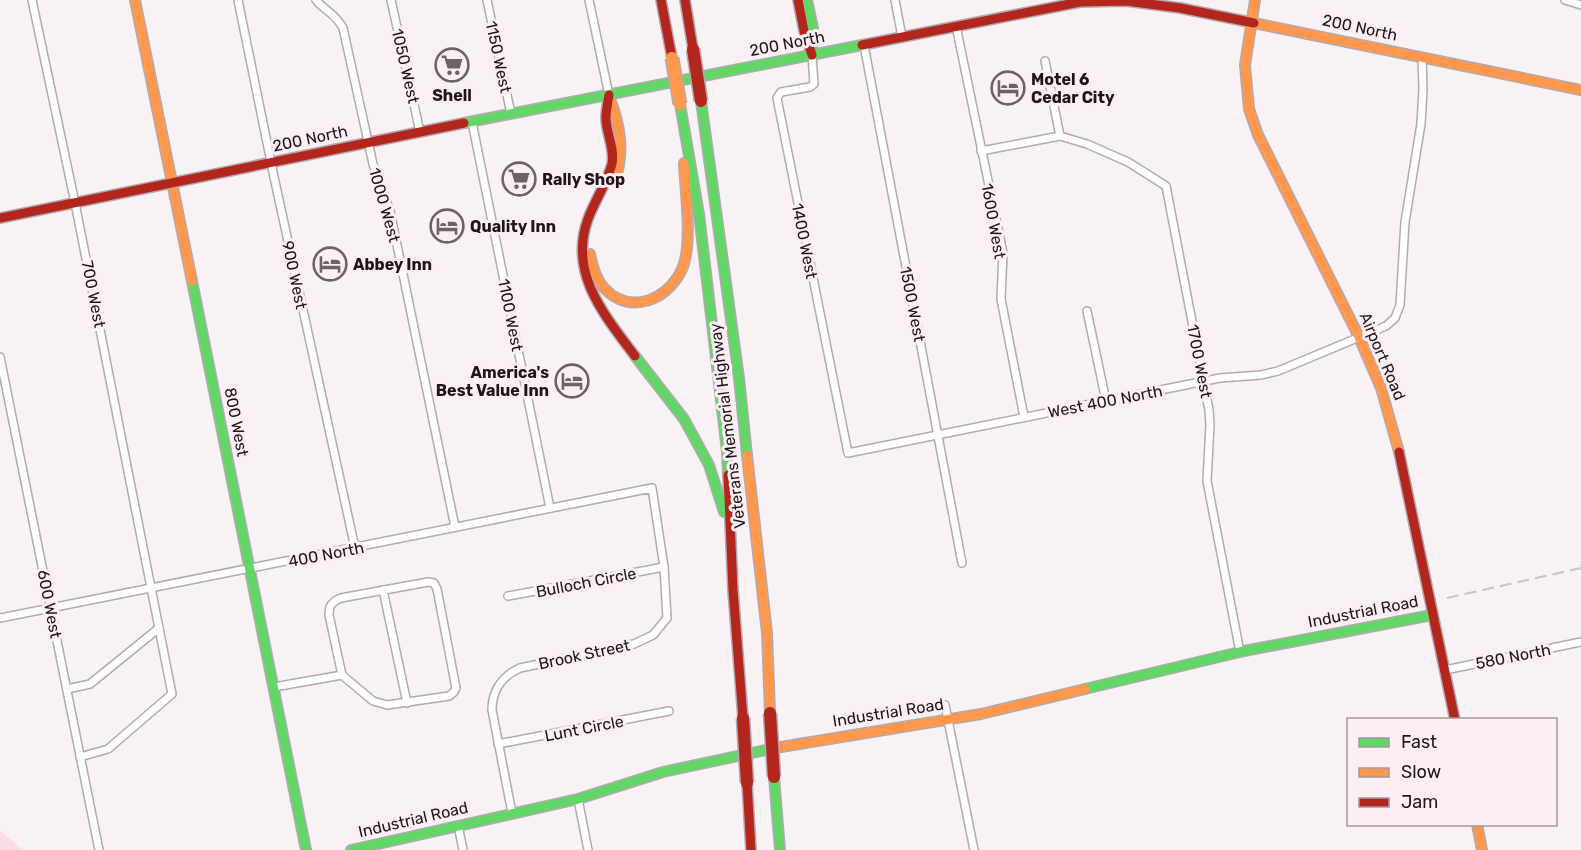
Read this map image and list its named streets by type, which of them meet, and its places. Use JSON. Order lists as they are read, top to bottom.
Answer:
{
  "streets": {
    "main road": [
      "200 North",
      "Airport Road",
      "800 West",
      "Veterans Memorial Highway",
      "Industrial Road"
    ],
    "street": [
      "1150 West",
      "1050 West",
      "1000 West",
      "1600 West",
      "1400 West",
      "900 West",
      "700 West",
      "1500 West",
      "1100 West",
      "1700 West",
      "West 400 North",
      "400 North",
      "Bulloch Circle",
      "600 West",
      "Brook Street",
      "580 North",
      "Lunt Circle"
    ]
  },
  "crossings": [
    ["200 North", "1150 West"],
    ["200 North", "1050 West"],
    ["200 North", "1000 West"],
    ["200 North", "1600 West"],
    ["200 North", "1400 West"],
    ["200 North", "900 West"],
    ["200 North", "700 West"],
    ["200 North", "1500 West"],
    ["200 North", "1100 West"],
    ["200 North", "Airport Road"],
    ["200 North", "West 400 North"],
    ["200 North", "800 West"],
    ["1000 West", "400 North"],
    ["1600 West", "1700 West"],
    ["1600 West", "West 400 North"],
    ["1400 West", "West 400 North"],
    ["900 West", "400 North"],
    ["700 West", "400 North"],
    ["700 West", "600 West"],
    ["1500 West", "West 400 North"],
    ["1100 West", "400 North"],
    ["Airport Road", "West 400 North"],
    ["Airport Road", "Industrial Road"],
    ["Airport Road", "580 North"],
    ["1700 West", "West 400 North"],
    ["1700 West", "Industrial Road"],
    ["800 West", "400 North"],
    ["400 North", "600 West"],
    ["400 North", "Brook Street"],
    ["Bulloch Circle", "Brook Street"],
    ["Industrial Road", "Brook Street"],
    ["Brook Street", "Lunt Circle"]
  ],
  "places": {
    "supermarket": ["Shell", "Rally Shop"],
    "hotel": [
      "Motel 6 Cedar City",
      "Quality Inn",
      "Abbey Inn",
      "America's Best Value Inn"
    ]
  },
  "legend": ["Fast", "Slow", "Jam"]
}
